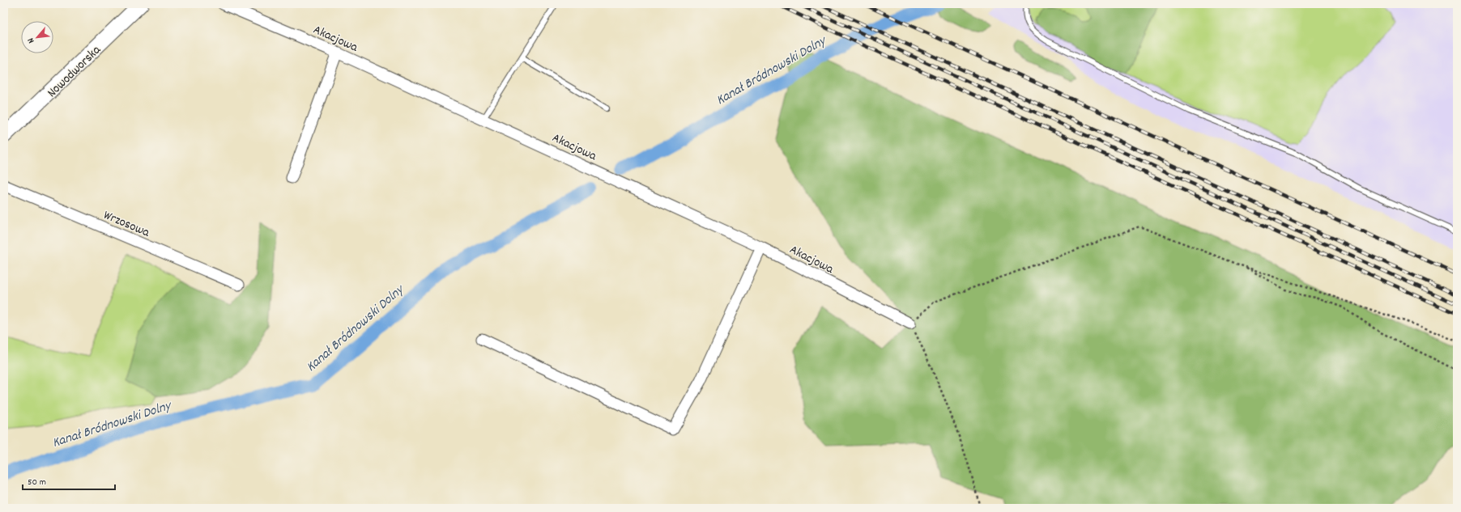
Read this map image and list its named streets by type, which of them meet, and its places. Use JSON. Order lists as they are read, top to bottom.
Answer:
{
  "streets": {
    "main road": ["Nowodworska"],
    "street": ["Akacjowa", "Wrzosowa"]
  },
  "water": ["Kanał Bródnowski Dolny"],
  "scale_bar": "50 m",
  "north": "bottom left"
}
